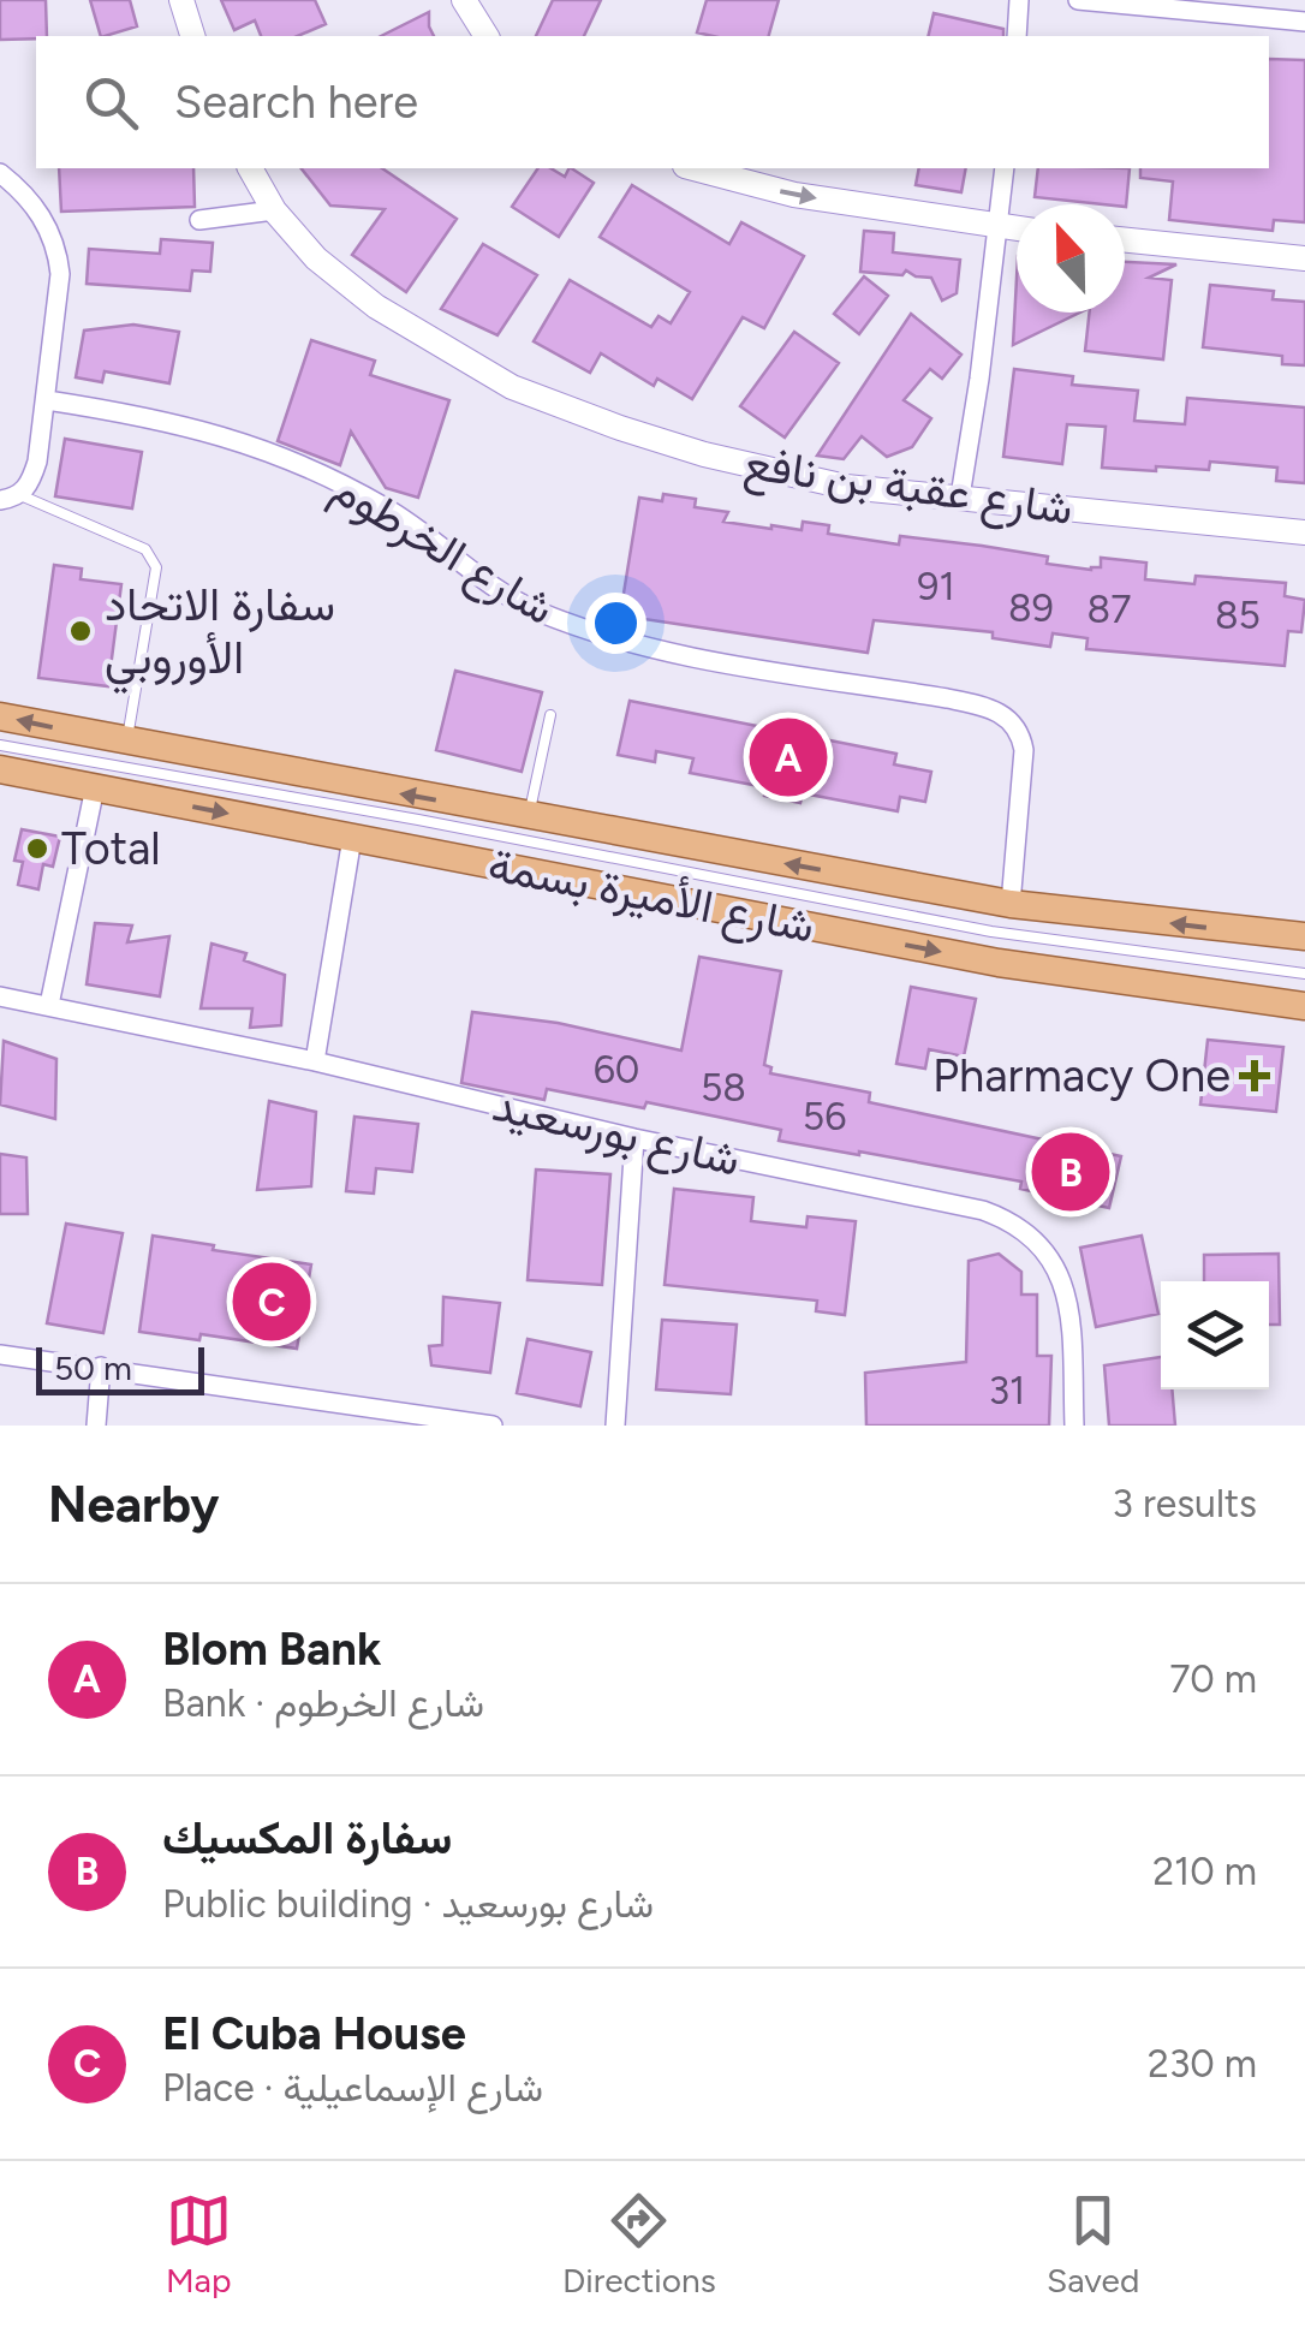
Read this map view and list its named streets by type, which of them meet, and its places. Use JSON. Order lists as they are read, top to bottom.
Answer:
{
  "streets": {
    "main road": ["شارع الأميرة بسمة"],
    "street": ["شارع عقبة بن نافع", "شارع الخرطوم", "شارع بورسعيد"]
  },
  "crossings": [
    ["شارع الخرطوم", "شارع الأميرة بسمة"]
  ],
  "places": {
    "other": ["سفارة الاتحاد الأوروبي", "Total"],
    "health": ["Pharmacy One"]
  },
  "house_numbers": [
    "91",
    "89",
    "87",
    "85",
    "60",
    "58",
    "56",
    "31"
  ],
  "scale_bar": "50 m",
  "north": "top",
  "page": {
    "search": "Search here",
    "pins": ["A", "B", "C"],
    "scale": "50 m",
    "heading": ["Nearby", "3 results"],
    "list": [
      {
        "mark": "A",
        "name": "Blom Bank",
        "note": "Bank · شارع الخرطوم",
        "value": "70 m"
      },
      {
        "mark": "B",
        "name": "سفارة المكسيك",
        "note": "Public building · شارع بورسعيد",
        "value": "210 m"
      },
      {
        "mark": "C",
        "name": "El Cuba House",
        "note": "Place · شارع الإسماعيلية",
        "value": "230 m"
      }
    ],
    "nav": ["Map", "Directions", "Saved"]
  }
}
